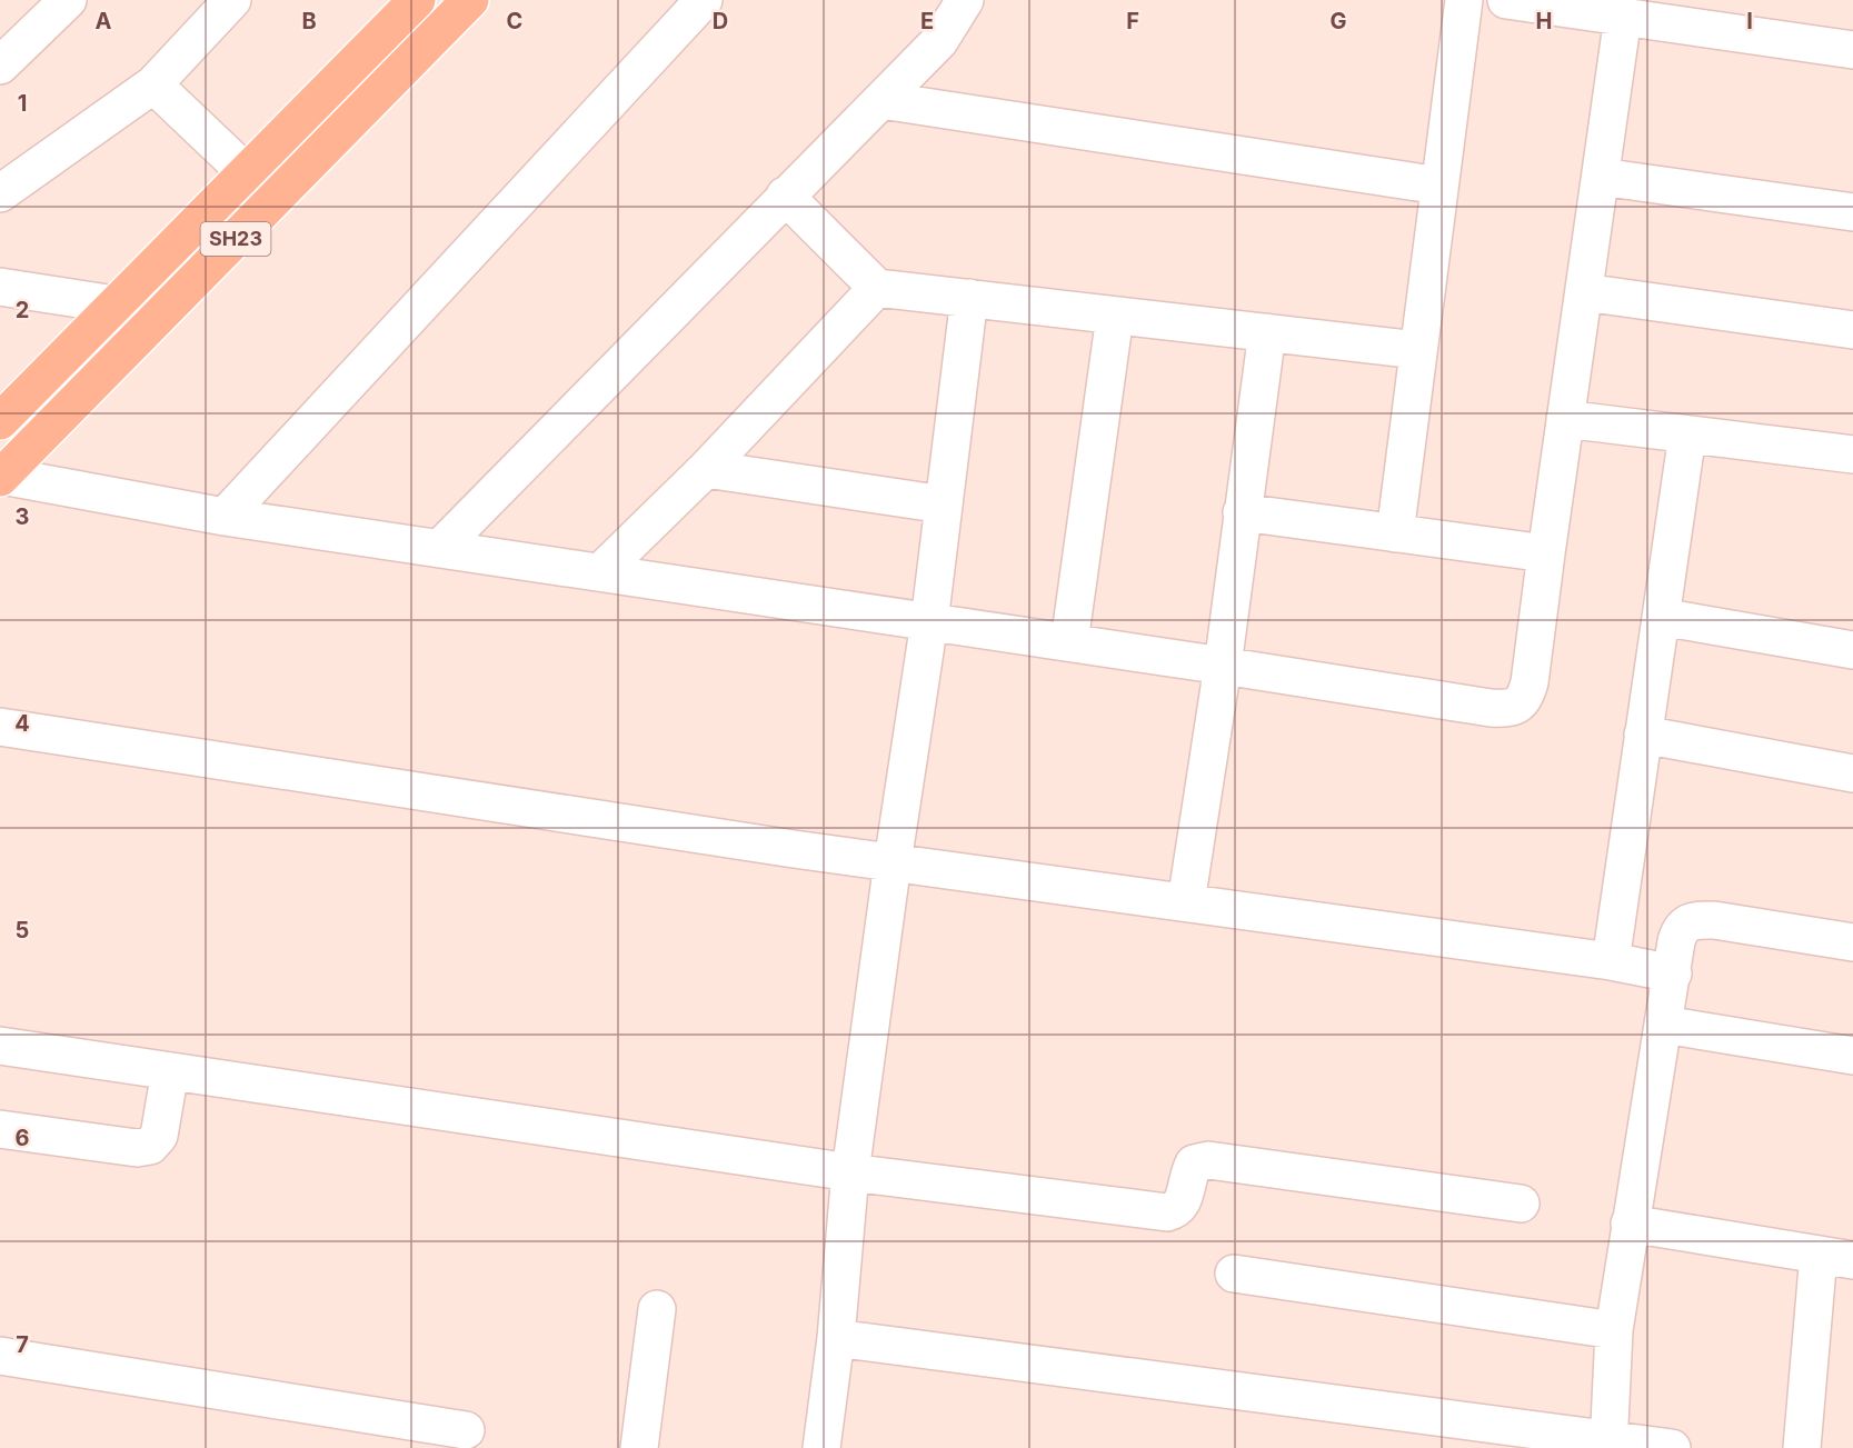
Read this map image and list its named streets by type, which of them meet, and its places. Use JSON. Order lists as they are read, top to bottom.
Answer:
{
  "streets": {
    "main road": ["SH23"]
  },
  "grid": {
    "columns": [
      "A",
      "B",
      "C",
      "D",
      "E",
      "F",
      "G",
      "H",
      "I"
    ],
    "rows": [
      "1",
      "2",
      "3",
      "4",
      "5",
      "6",
      "7"
    ]
  }
}
